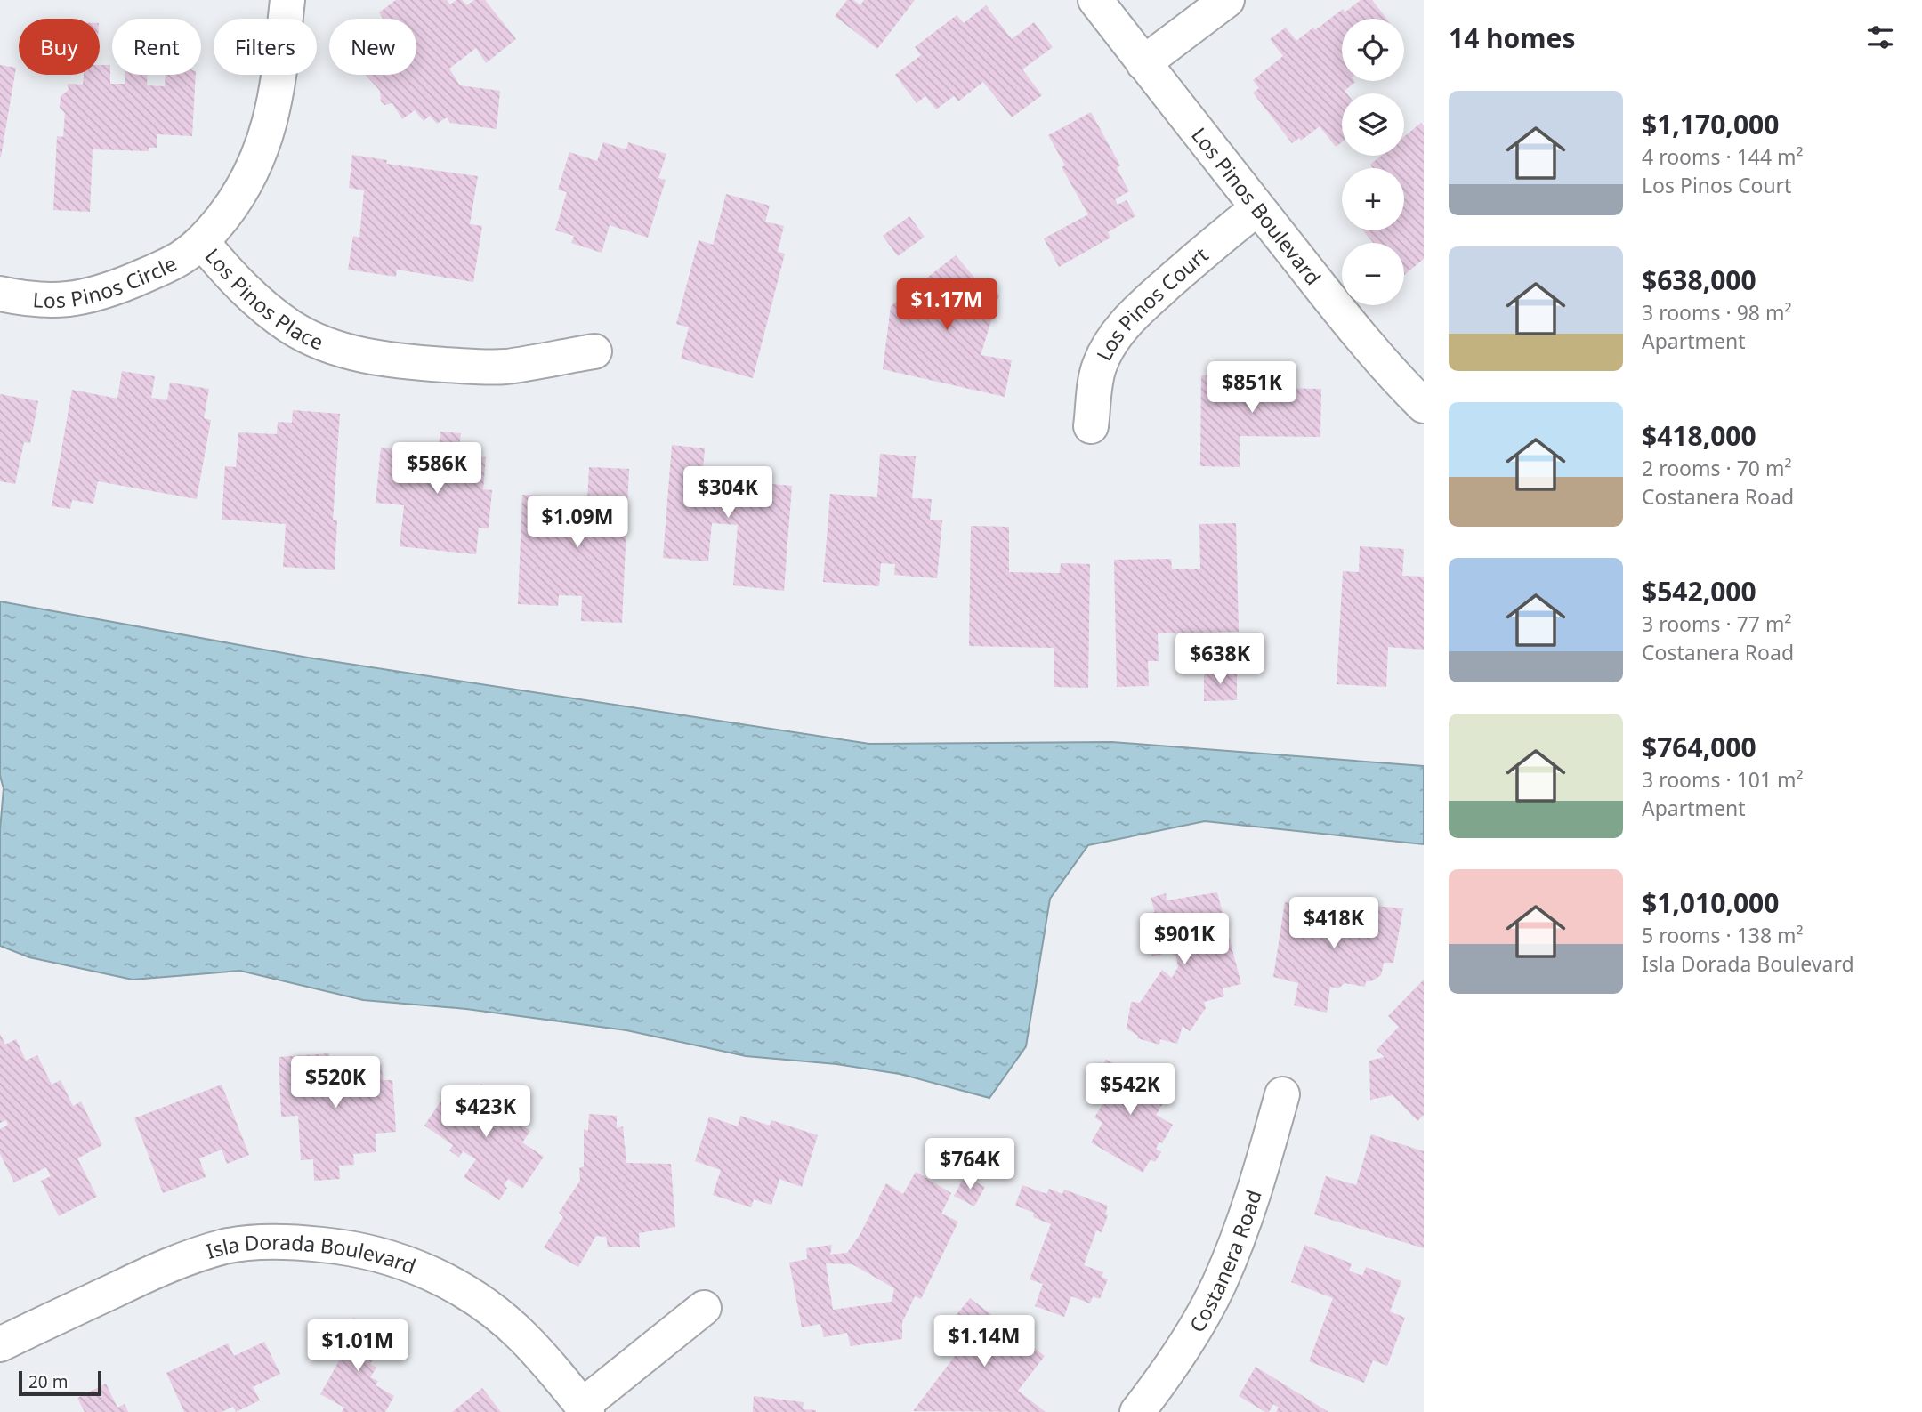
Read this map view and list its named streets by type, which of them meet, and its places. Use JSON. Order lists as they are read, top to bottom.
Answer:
{
  "streets": {
    "street": [
      "Los Pinos Boulevard",
      "Los Pinos Circle",
      "Los Pinos Place",
      "Los Pinos Court",
      "Costanera Road",
      "Isla Dorada Boulevard"
    ]
  },
  "crossings": [
    ["Los Pinos Boulevard", "Los Pinos Court"],
    ["Los Pinos Circle", "Los Pinos Place"]
  ],
  "scale_bar": "20 m",
  "page": {
    "heading": "14 homes",
    "map_buttons": ["+", "−"],
    "chip": [
      "Buy",
      "Rent",
      "Filters",
      "New"
    ],
    "list": [
      {
        "name": "$1,170,000",
        "note": "4 rooms · 144 m² · Los Pinos Court"
      },
      {
        "name": "$638,000",
        "note": "3 rooms · 98 m² · Apartment"
      },
      {
        "name": "$418,000",
        "note": "2 rooms · 70 m² · Costanera Road"
      },
      {
        "name": "$542,000",
        "note": "3 rooms · 77 m² · Costanera Road"
      },
      {
        "name": "$764,000",
        "note": "3 rooms · 101 m² · Apartment"
      },
      {
        "name": "$1,010,000",
        "note": "5 rooms · 138 m² · Isla Dorada Boulevard"
      }
    ],
    "price": [
      "$1.17M",
      "$851K",
      "$586K",
      "$304K",
      "$1.09M",
      "$638K",
      "$418K",
      "$901K",
      "$520K",
      "$542K",
      "$423K",
      "$764K",
      "$1.14M",
      "$1.01M"
    ],
    "scale": "20 m"
  }
}
